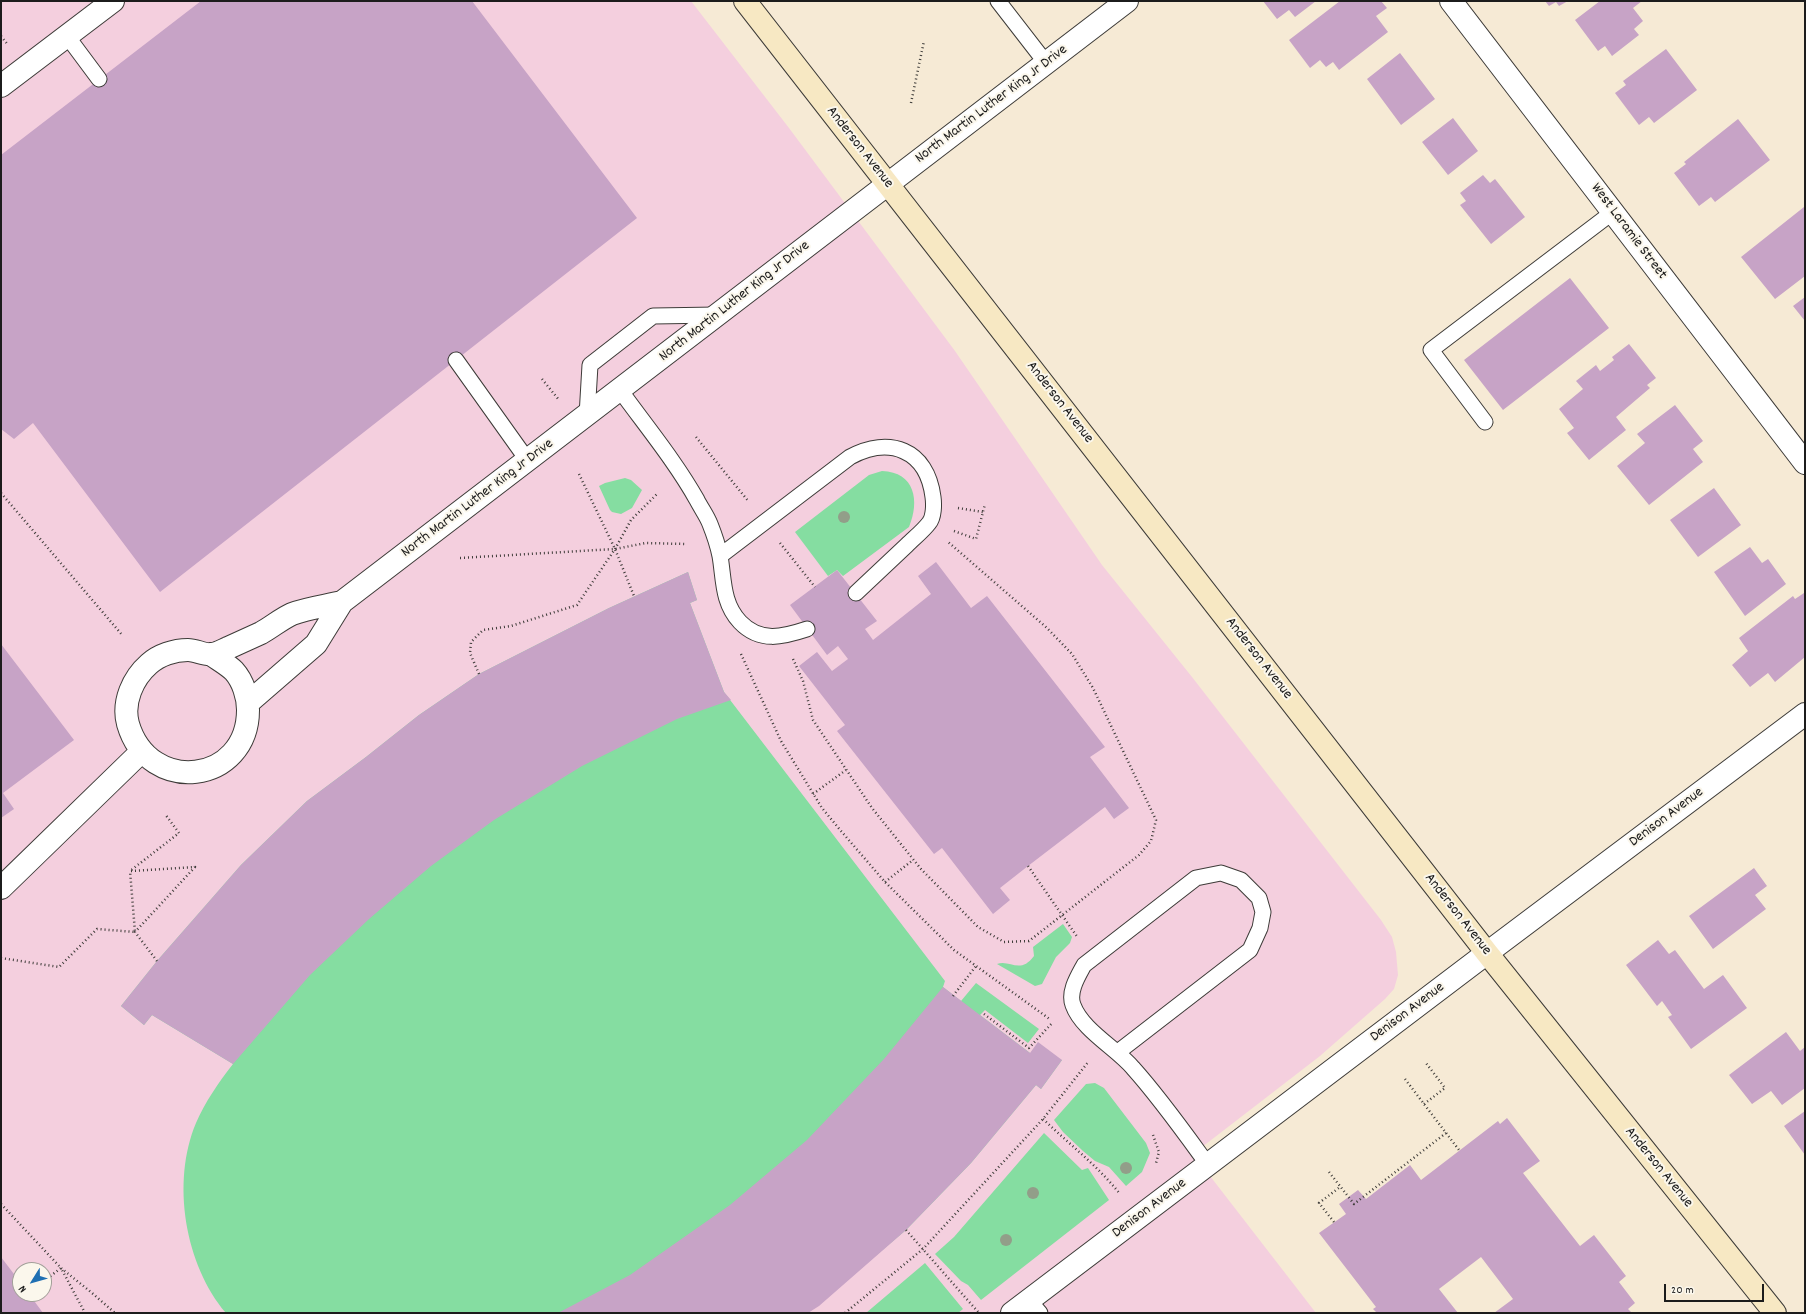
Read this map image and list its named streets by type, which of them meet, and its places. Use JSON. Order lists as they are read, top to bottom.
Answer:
{
  "streets": {
    "main road": ["Anderson Avenue"],
    "street": ["North Martin Luther King Jr Drive", "West Laramie Street", "Denison Avenue"]
  },
  "crossings": [
    ["North Martin Luther King Jr Drive", "Anderson Avenue"],
    ["Anderson Avenue", "Denison Avenue"]
  ],
  "scale_bar": "20 m",
  "north": "bottom left"
}
